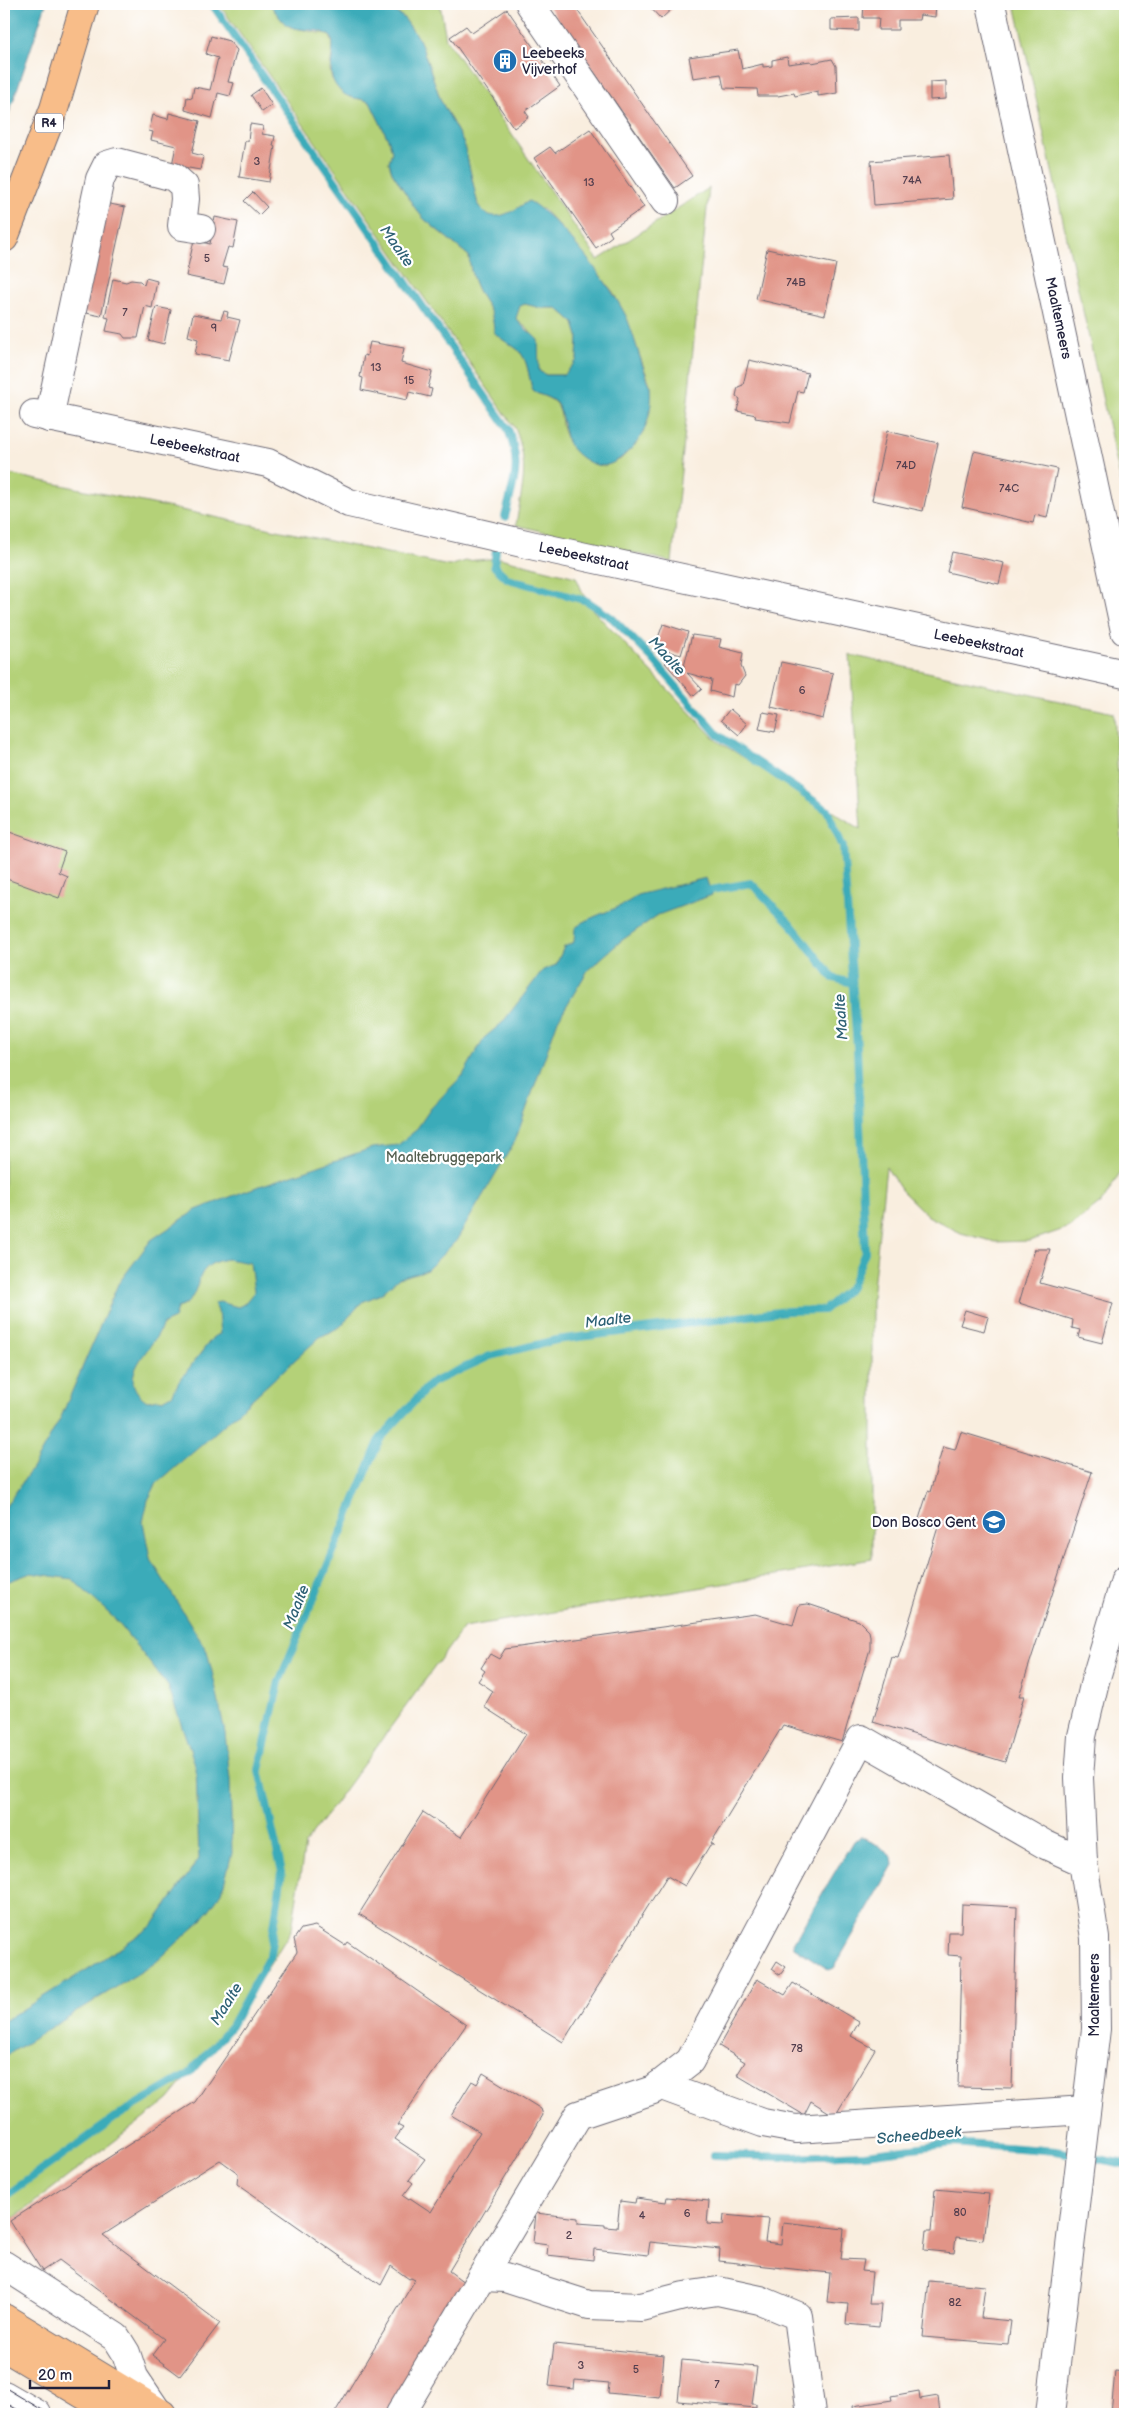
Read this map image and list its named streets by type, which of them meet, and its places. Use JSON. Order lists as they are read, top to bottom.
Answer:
{
  "streets": {
    "main road": ["R4"],
    "street": ["Maaltemeers", "Leebeekstraat"]
  },
  "water": ["Maalte", "Scheedbeek"],
  "parks": ["Maaltebruggepark"],
  "places": {
    "building": ["Leebeeks Vijverhof"],
    "school or university": ["Don Bosco Gent"]
  },
  "house_numbers": [
    "3",
    "74A",
    "13",
    "5",
    "74B",
    "7",
    "9",
    "13",
    "15",
    "74D",
    "74C",
    "6",
    "78",
    "80",
    "6",
    "4",
    "2",
    "82",
    "3",
    "5",
    "7"
  ],
  "scale_bar": "20 m"
}
